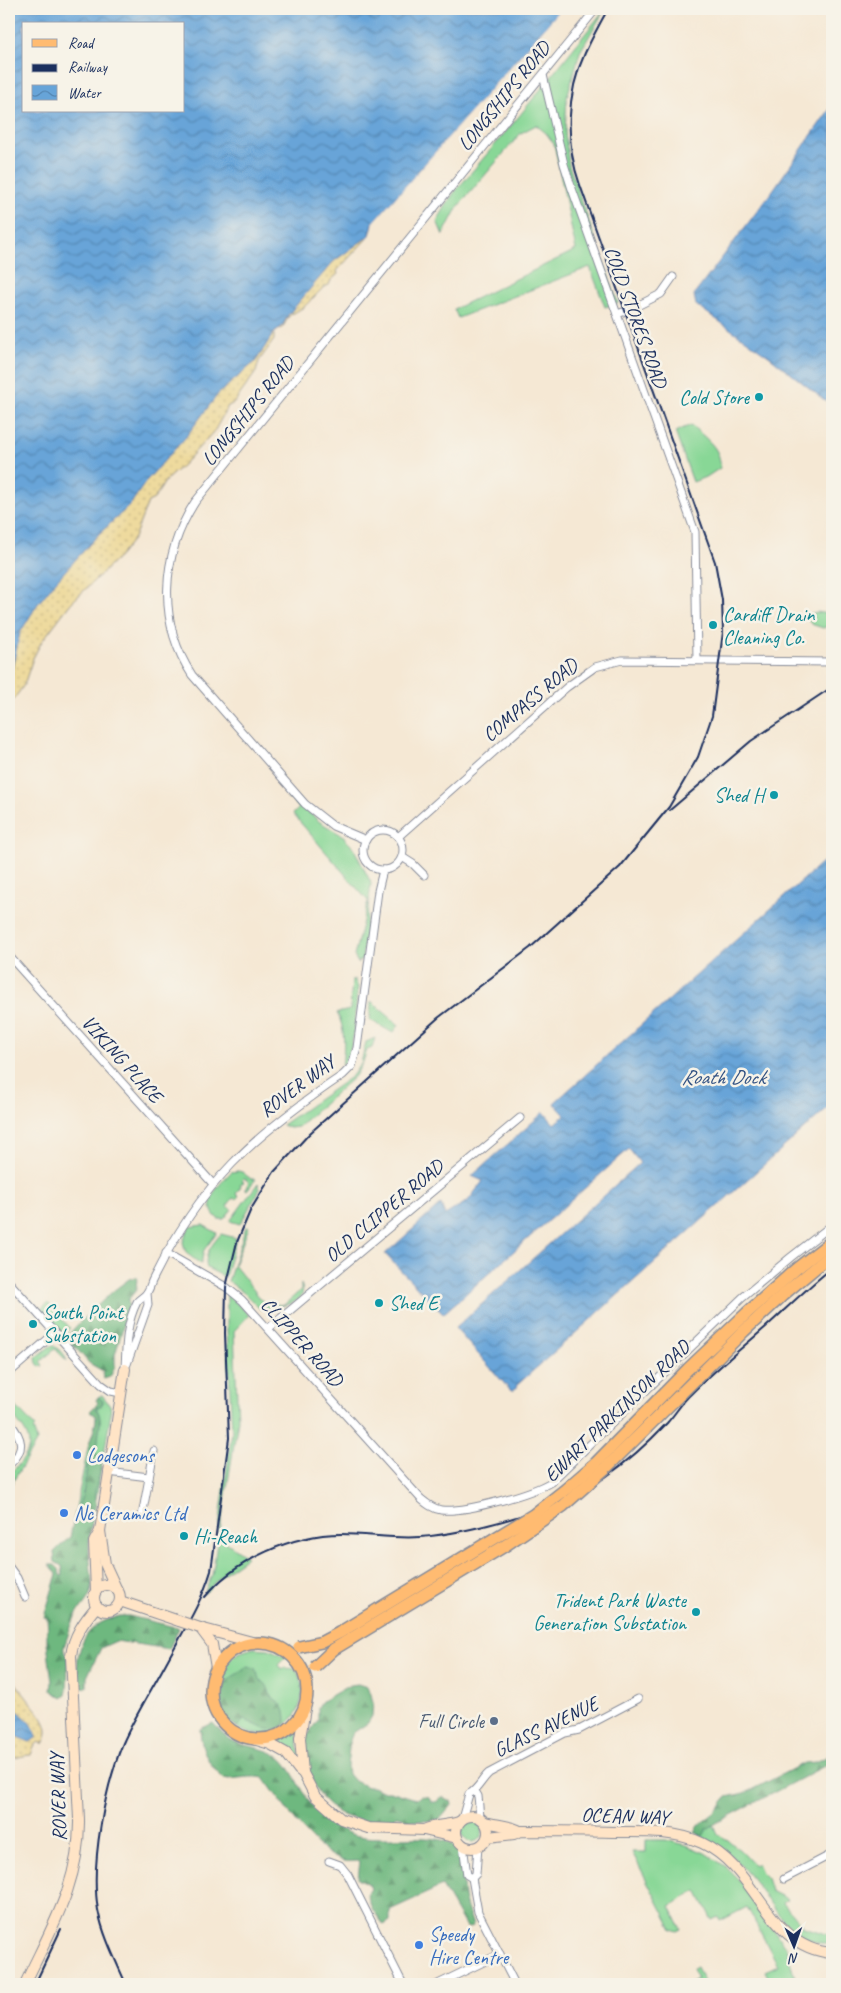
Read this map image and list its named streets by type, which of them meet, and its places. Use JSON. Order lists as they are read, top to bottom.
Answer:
{
  "streets": {
    "main road": ["EWART PARKINSON ROAD"],
    "street": [
      "LONGSHIPS ROAD",
      "COLD STORES ROAD",
      "COMPASS ROAD",
      "VIKING PLACE",
      "ROVER WAY",
      "OLD CLIPPER ROAD",
      "CLIPPER ROAD",
      "GLASS AVENUE",
      "OCEAN WAY"
    ]
  },
  "crossings": [
    ["LONGSHIPS ROAD", "COLD STORES ROAD"],
    ["LONGSHIPS ROAD", "COMPASS ROAD"],
    ["LONGSHIPS ROAD", "ROVER WAY"],
    ["COLD STORES ROAD", "COMPASS ROAD"],
    ["COMPASS ROAD", "ROVER WAY"],
    ["VIKING PLACE", "ROVER WAY"],
    ["ROVER WAY", "CLIPPER ROAD"],
    ["OLD CLIPPER ROAD", "CLIPPER ROAD"],
    ["GLASS AVENUE", "OCEAN WAY"]
  ],
  "water": ["Roath Dock"],
  "places": [
    "Cold Store",
    "Cardiff Drain Cleaning Co.",
    "Shed H",
    "Shed E",
    "South Point Substation",
    "Lodgesons",
    "Nc Ceramics Ltd",
    "Hi-Reach",
    "Trident Park Waste Generation Substation",
    "Full Circle",
    "Speedy Hire Centre"
  ],
  "legend": ["Road", "Railway", "Water"],
  "north": "bottom"
}
